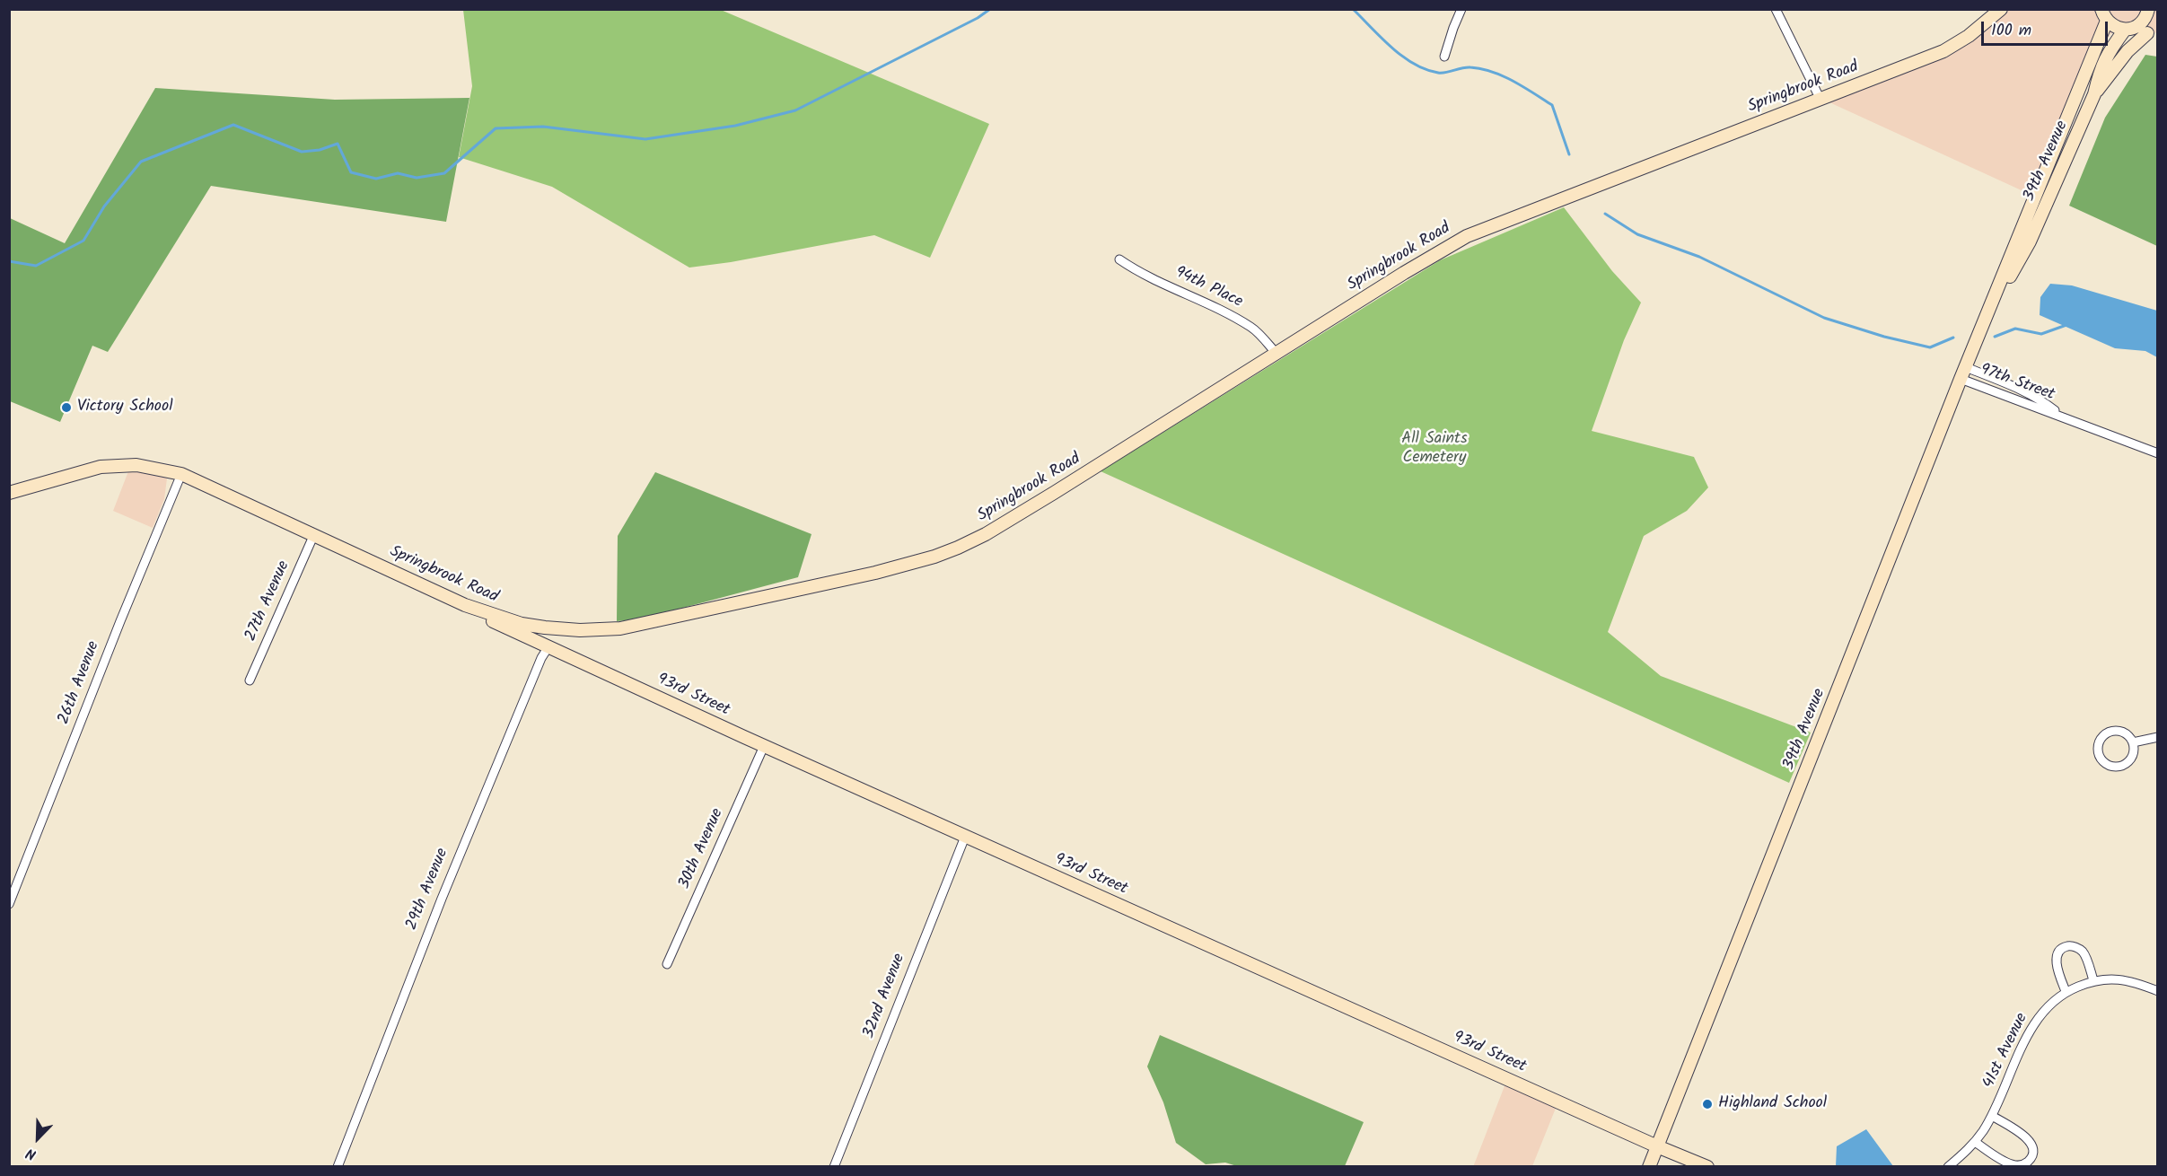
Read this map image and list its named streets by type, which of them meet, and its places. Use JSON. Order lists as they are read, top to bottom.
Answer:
{
  "streets": {
    "street": [
      "Springbrook Road",
      "39th Avenue",
      "94th Place",
      "97th Street",
      "27th Avenue",
      "26th Avenue",
      "93rd Street",
      "30th Avenue",
      "29th Avenue",
      "32nd Avenue",
      "41st Avenue"
    ]
  },
  "crossings": [
    ["Springbrook Road", "94th Place"],
    ["Springbrook Road", "27th Avenue"],
    ["Springbrook Road", "26th Avenue"],
    ["Springbrook Road", "93rd Street"],
    ["Springbrook Road", "29th Avenue"],
    ["39th Avenue", "97th Street"],
    ["39th Avenue", "93rd Street"],
    ["93rd Street", "30th Avenue"],
    ["93rd Street", "29th Avenue"],
    ["93rd Street", "32nd Avenue"]
  ],
  "parks": ["All Saints Cemetery"],
  "places": ["Victory School", "Highland School"],
  "scale_bar": "100 m",
  "north": "bottom left"
}
